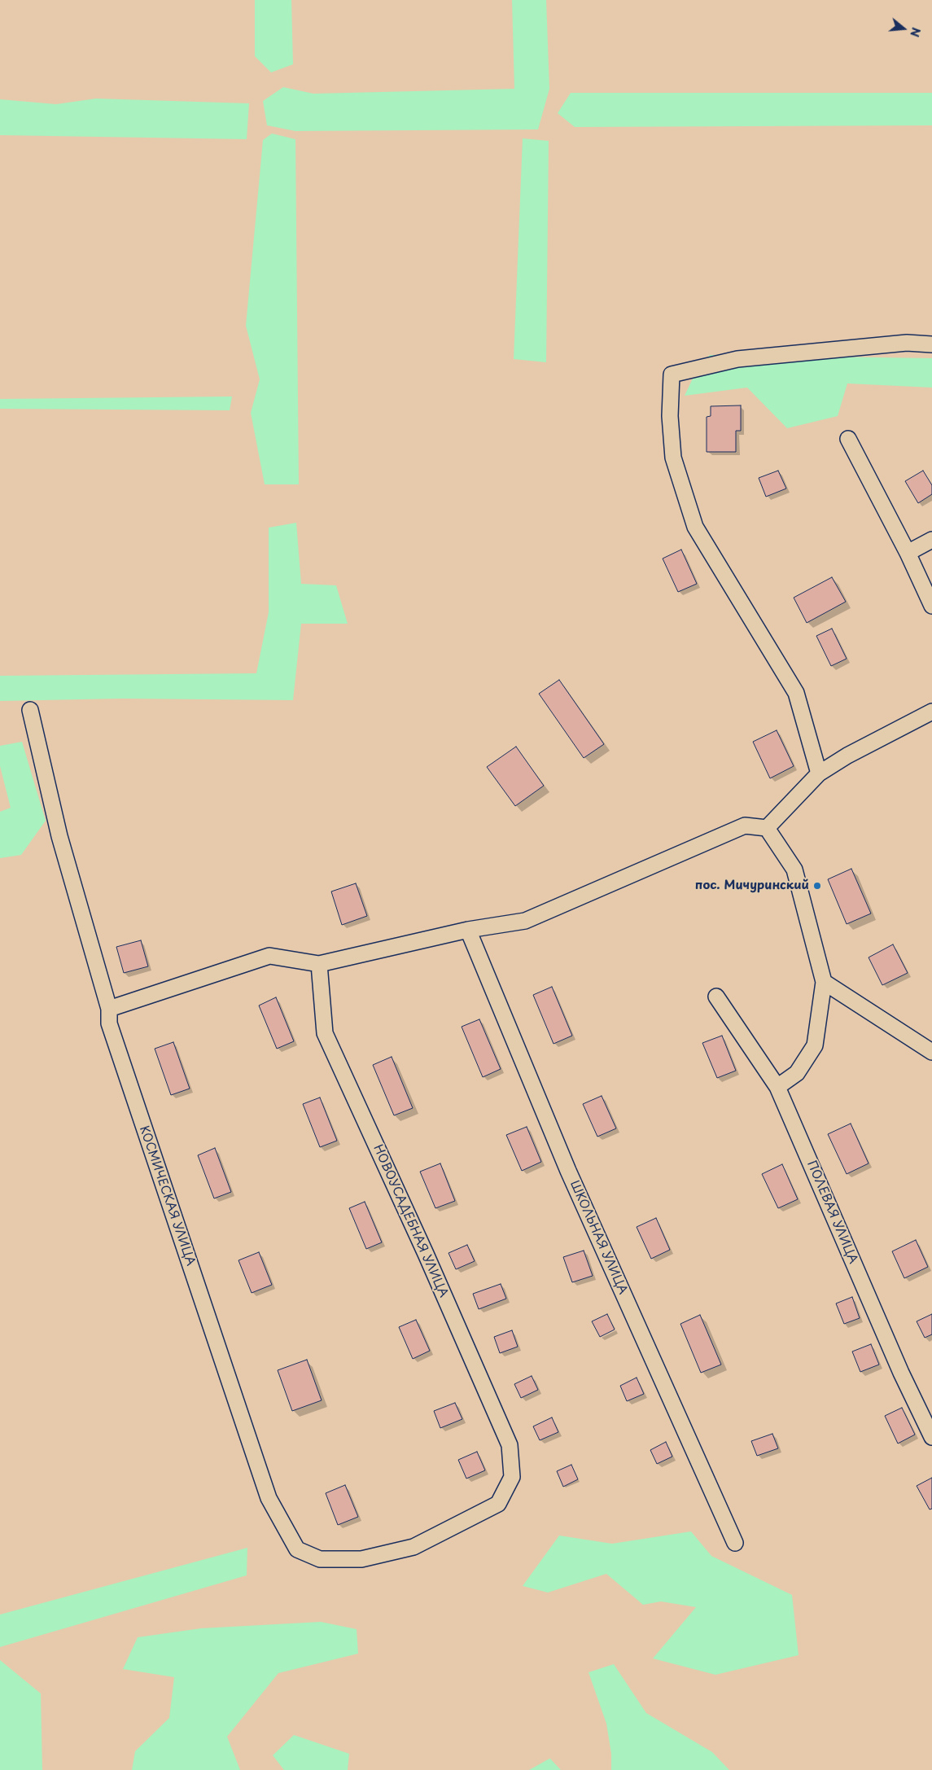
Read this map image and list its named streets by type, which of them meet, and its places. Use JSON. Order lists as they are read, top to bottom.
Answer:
{
  "streets": {
    "street": [
      "КОСМИЧЕСКАЯ УЛИЦА",
      "ПОЛЕВАЯ УЛИЦА",
      "НОВОУСАДЕБНАЯ УЛИЦА",
      "ШКОЛЬНАЯ УЛИЦА"
    ]
  },
  "crossings": [
    ["КОСМИЧЕСКАЯ УЛИЦА", "НОВОУСАДЕБНАЯ УЛИЦА"]
  ],
  "places": ["пос. Мичуринский"],
  "north": "right"
}
